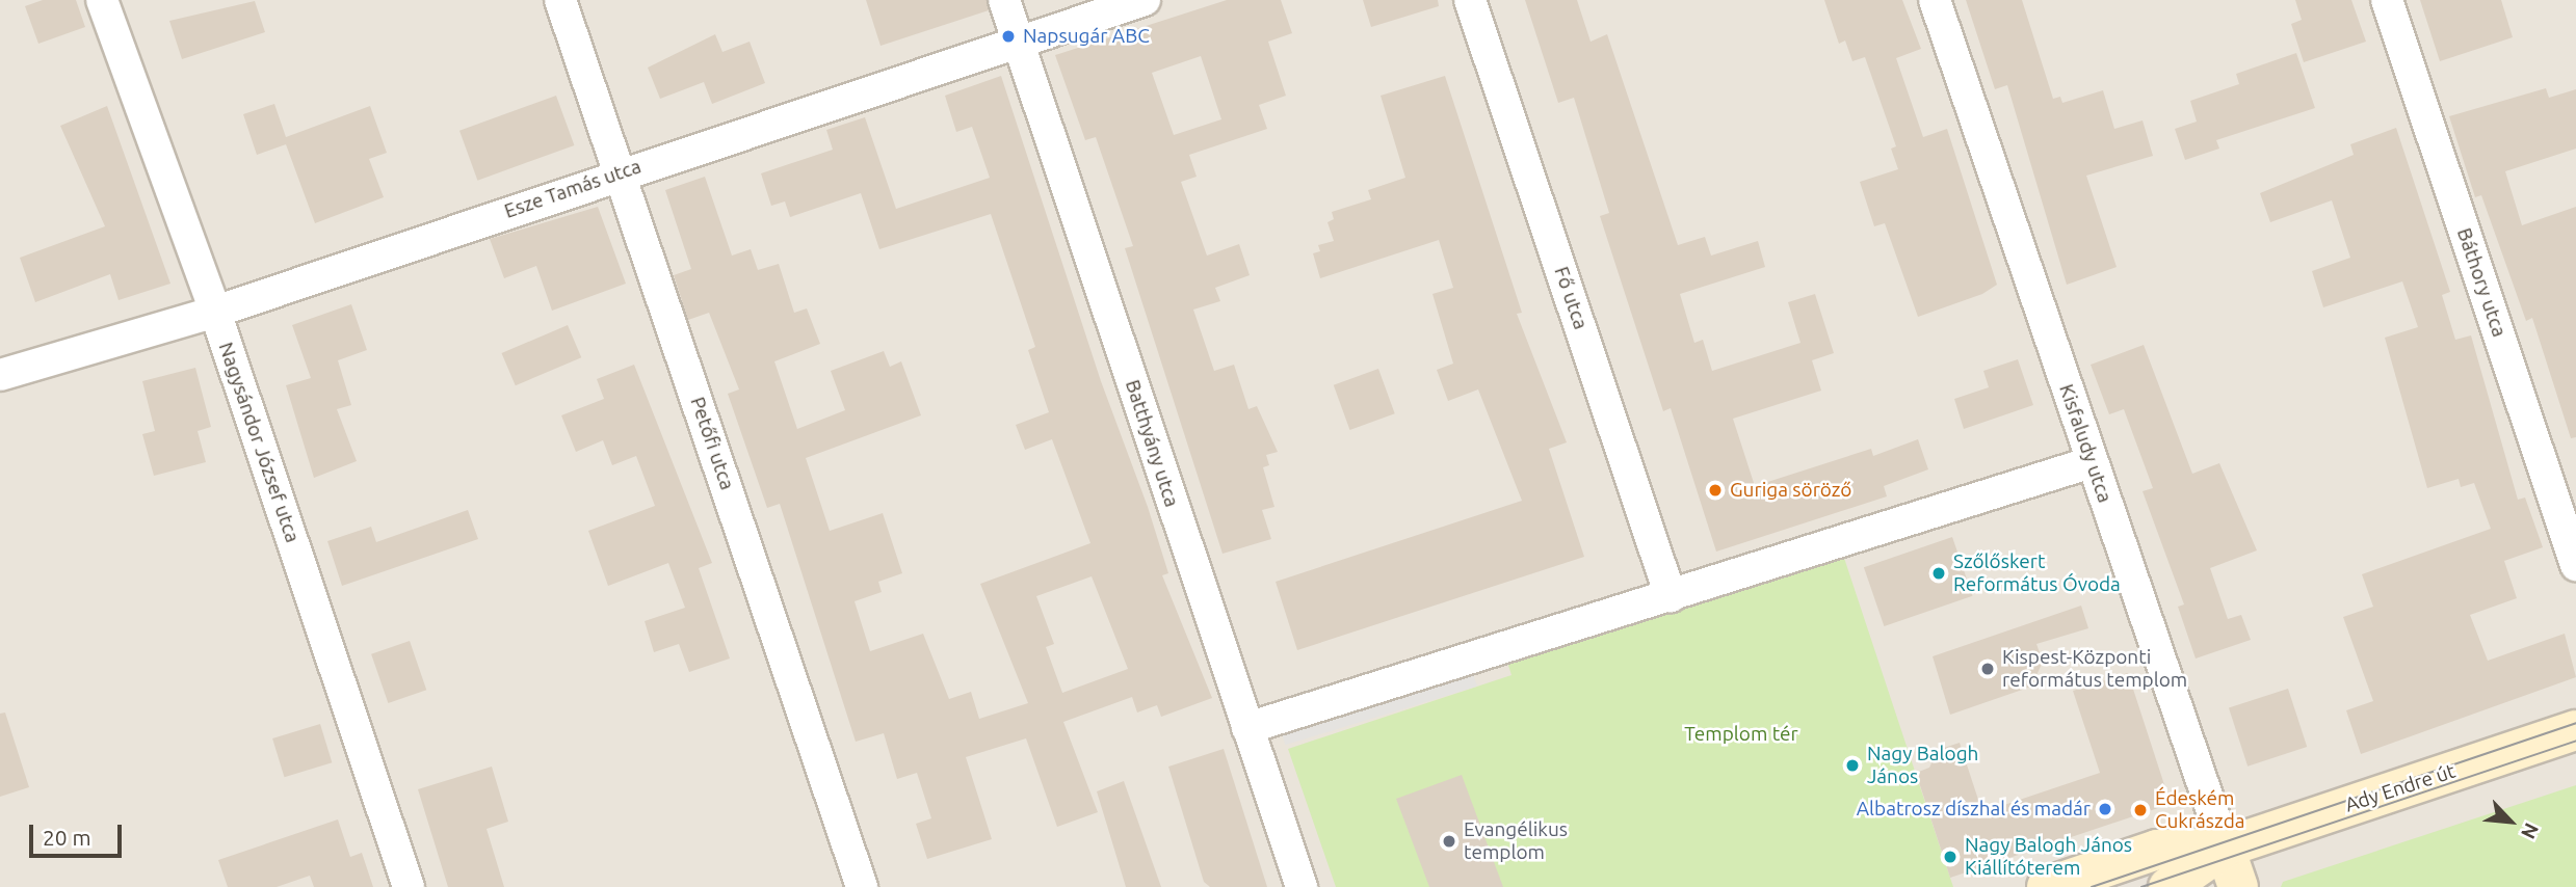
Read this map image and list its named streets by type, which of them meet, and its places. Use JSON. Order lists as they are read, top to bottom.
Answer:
{
  "streets": {
    "street": [
      "Esze Tamás utca",
      "Báthory utca",
      "Fő utca",
      "Nagysándor József utca",
      "Petőfi utca",
      "Batthyány utca",
      "Kisfaludy utca",
      "Ady Endre út"
    ]
  },
  "crossings": [
    ["Esze Tamás utca", "Nagysándor József utca"],
    ["Esze Tamás utca", "Petőfi utca"],
    ["Esze Tamás utca", "Batthyány utca"],
    ["Kisfaludy utca", "Ady Endre út"]
  ],
  "parks": ["Templom tér"],
  "places": [
    "Napsugár ABC",
    "Guriga söröző",
    "Szőlőskert Református Óvoda",
    "Kispest-Központi református templom",
    "Nagy Balogh János",
    "Albatrosz díszhal és madár",
    "Édeském Cukrászda",
    "Evangélikus templom",
    "Nagy Balogh János Kiállítóterem"
  ],
  "scale_bar": "20 m",
  "north": "bottom right"
}
